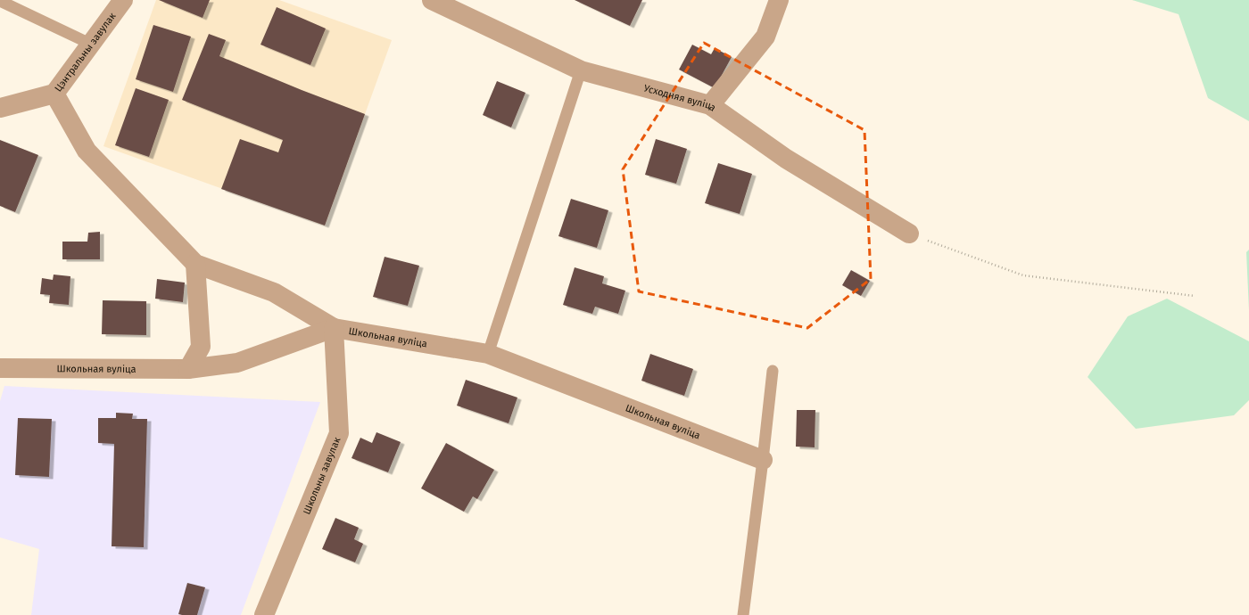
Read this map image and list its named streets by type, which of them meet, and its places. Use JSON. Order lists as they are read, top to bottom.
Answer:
{
  "streets": {
    "street": [
      "Цэнтральны завулак",
      "Усходняя вуліца",
      "Школьная вуліца",
      "Школьны завулак"
    ]
  },
  "crossings": [
    ["Школьная вуліца", "Школьны завулак"]
  ]
}
